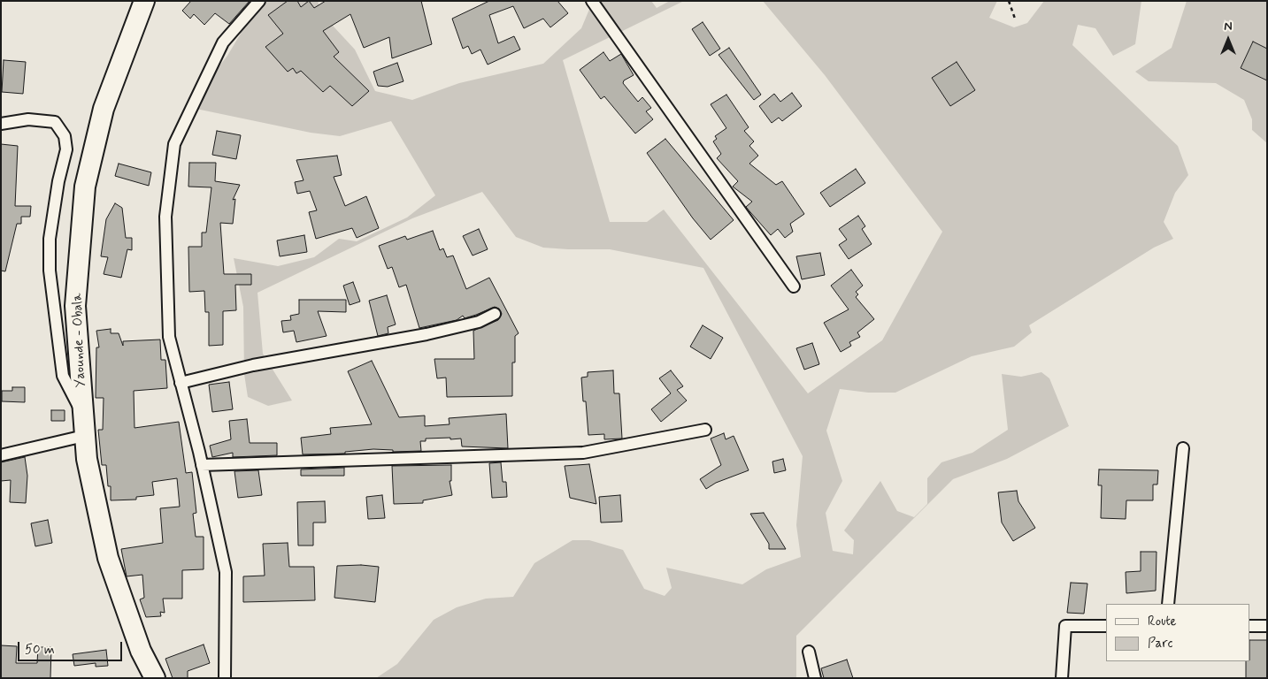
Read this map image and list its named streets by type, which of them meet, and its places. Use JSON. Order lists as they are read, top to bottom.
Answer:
{
  "streets": {
    "highway": ["Yaounde - Obala"]
  },
  "legend": ["Route", "Parc"],
  "scale_bar": "50 m",
  "north": "top"
}
